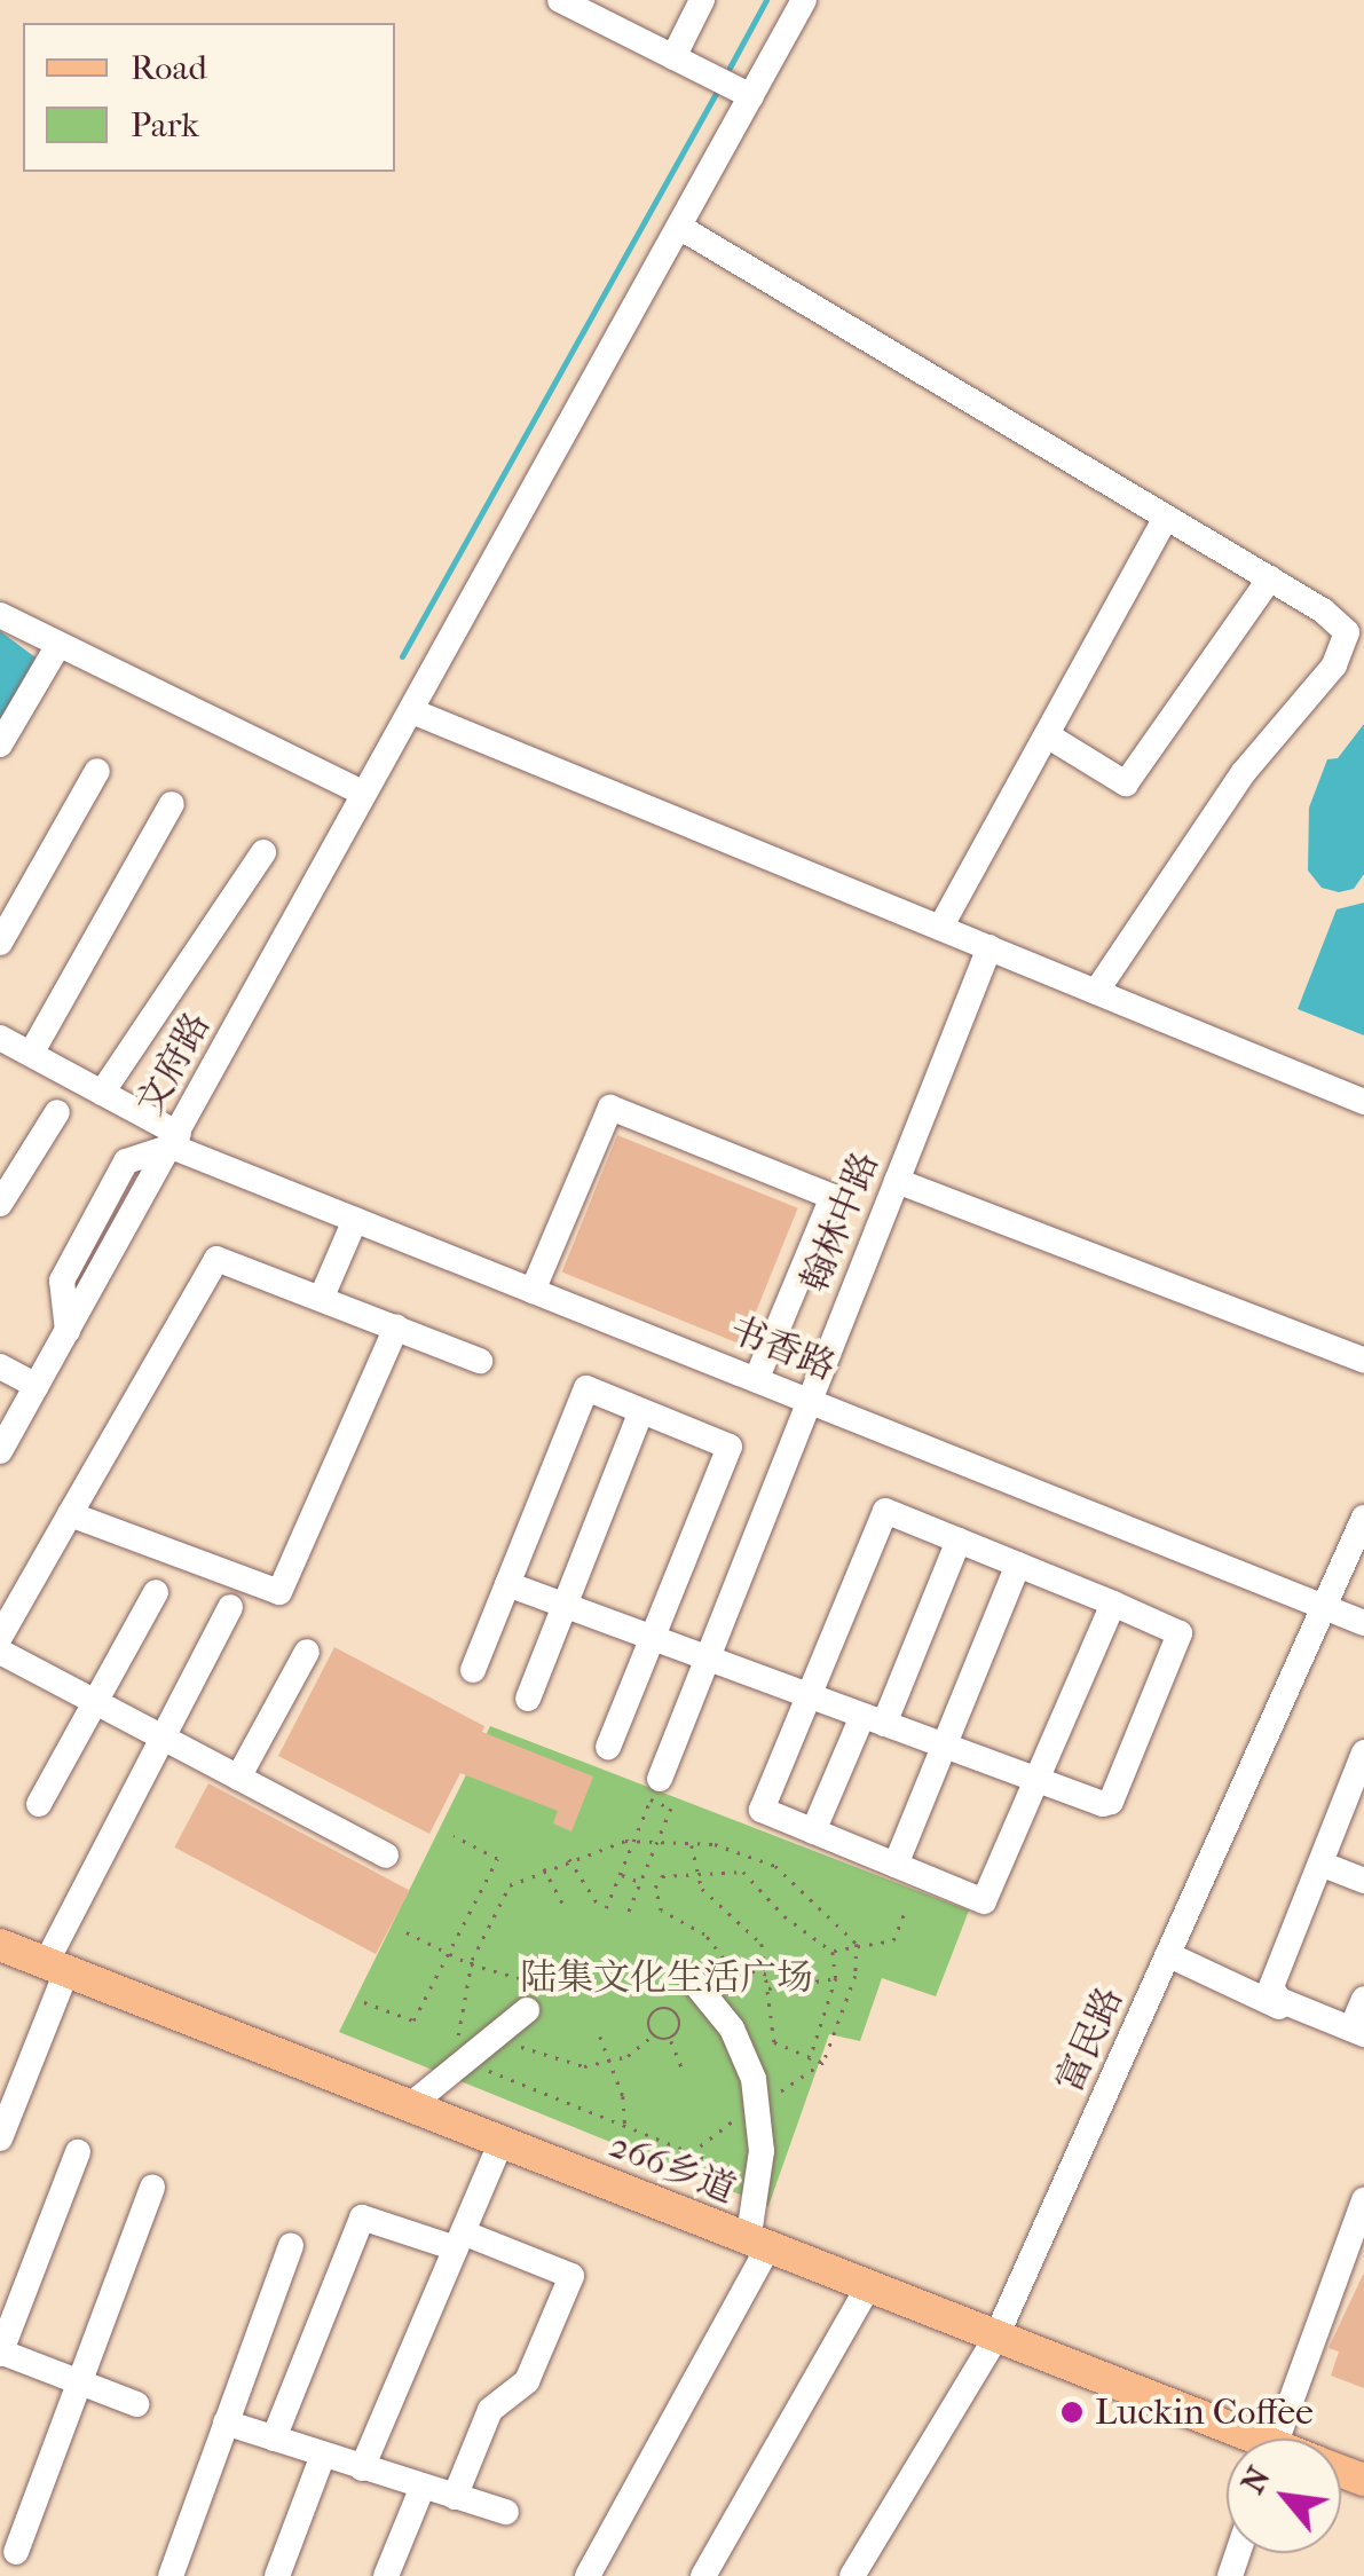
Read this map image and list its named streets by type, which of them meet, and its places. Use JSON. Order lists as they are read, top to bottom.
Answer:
{
  "streets": {
    "main road": ["266乡道"],
    "street": [
      "文府路",
      "翰林中路",
      "书香路",
      "富民路"
    ]
  },
  "crossings": [
    ["文府路", "书香路"],
    ["翰林中路", "书香路"],
    ["书香路", "富民路"],
    ["富民路", "266乡道"]
  ],
  "parks": ["陆集文化生活广场"],
  "places": ["Luckin Coffee"],
  "legend": ["Road", "Park"],
  "north": "top left"
}
